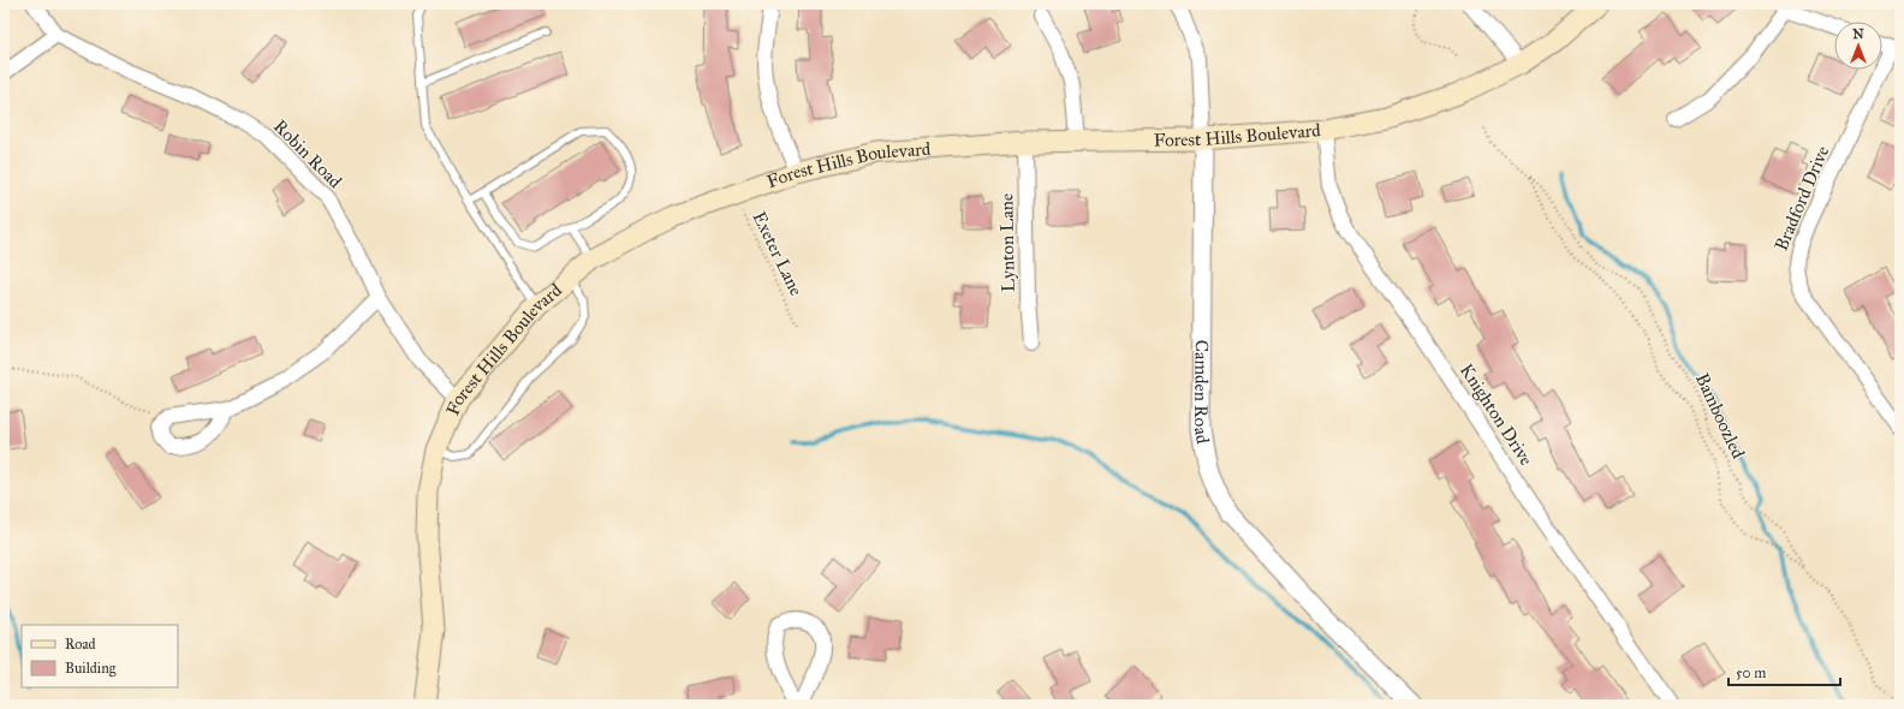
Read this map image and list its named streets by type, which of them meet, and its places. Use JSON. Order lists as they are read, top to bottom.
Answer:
{
  "streets": {
    "main road": ["Forest Hills Boulevard"],
    "street": [
      "Robin Road",
      "Bradford Drive",
      "Lynton Lane",
      "Camden Road",
      "Knighton Drive"
    ],
    "path": ["Exeter Lane", "Bamboozled"]
  },
  "crossings": [
    ["Forest Hills Boulevard", "Robin Road"],
    ["Forest Hills Boulevard", "Lynton Lane"],
    ["Forest Hills Boulevard", "Exeter Lane"],
    ["Forest Hills Boulevard", "Camden Road"],
    ["Forest Hills Boulevard", "Knighton Drive"]
  ],
  "legend": ["Road", "Building"],
  "scale_bar": "50 m",
  "north": "top"
}
